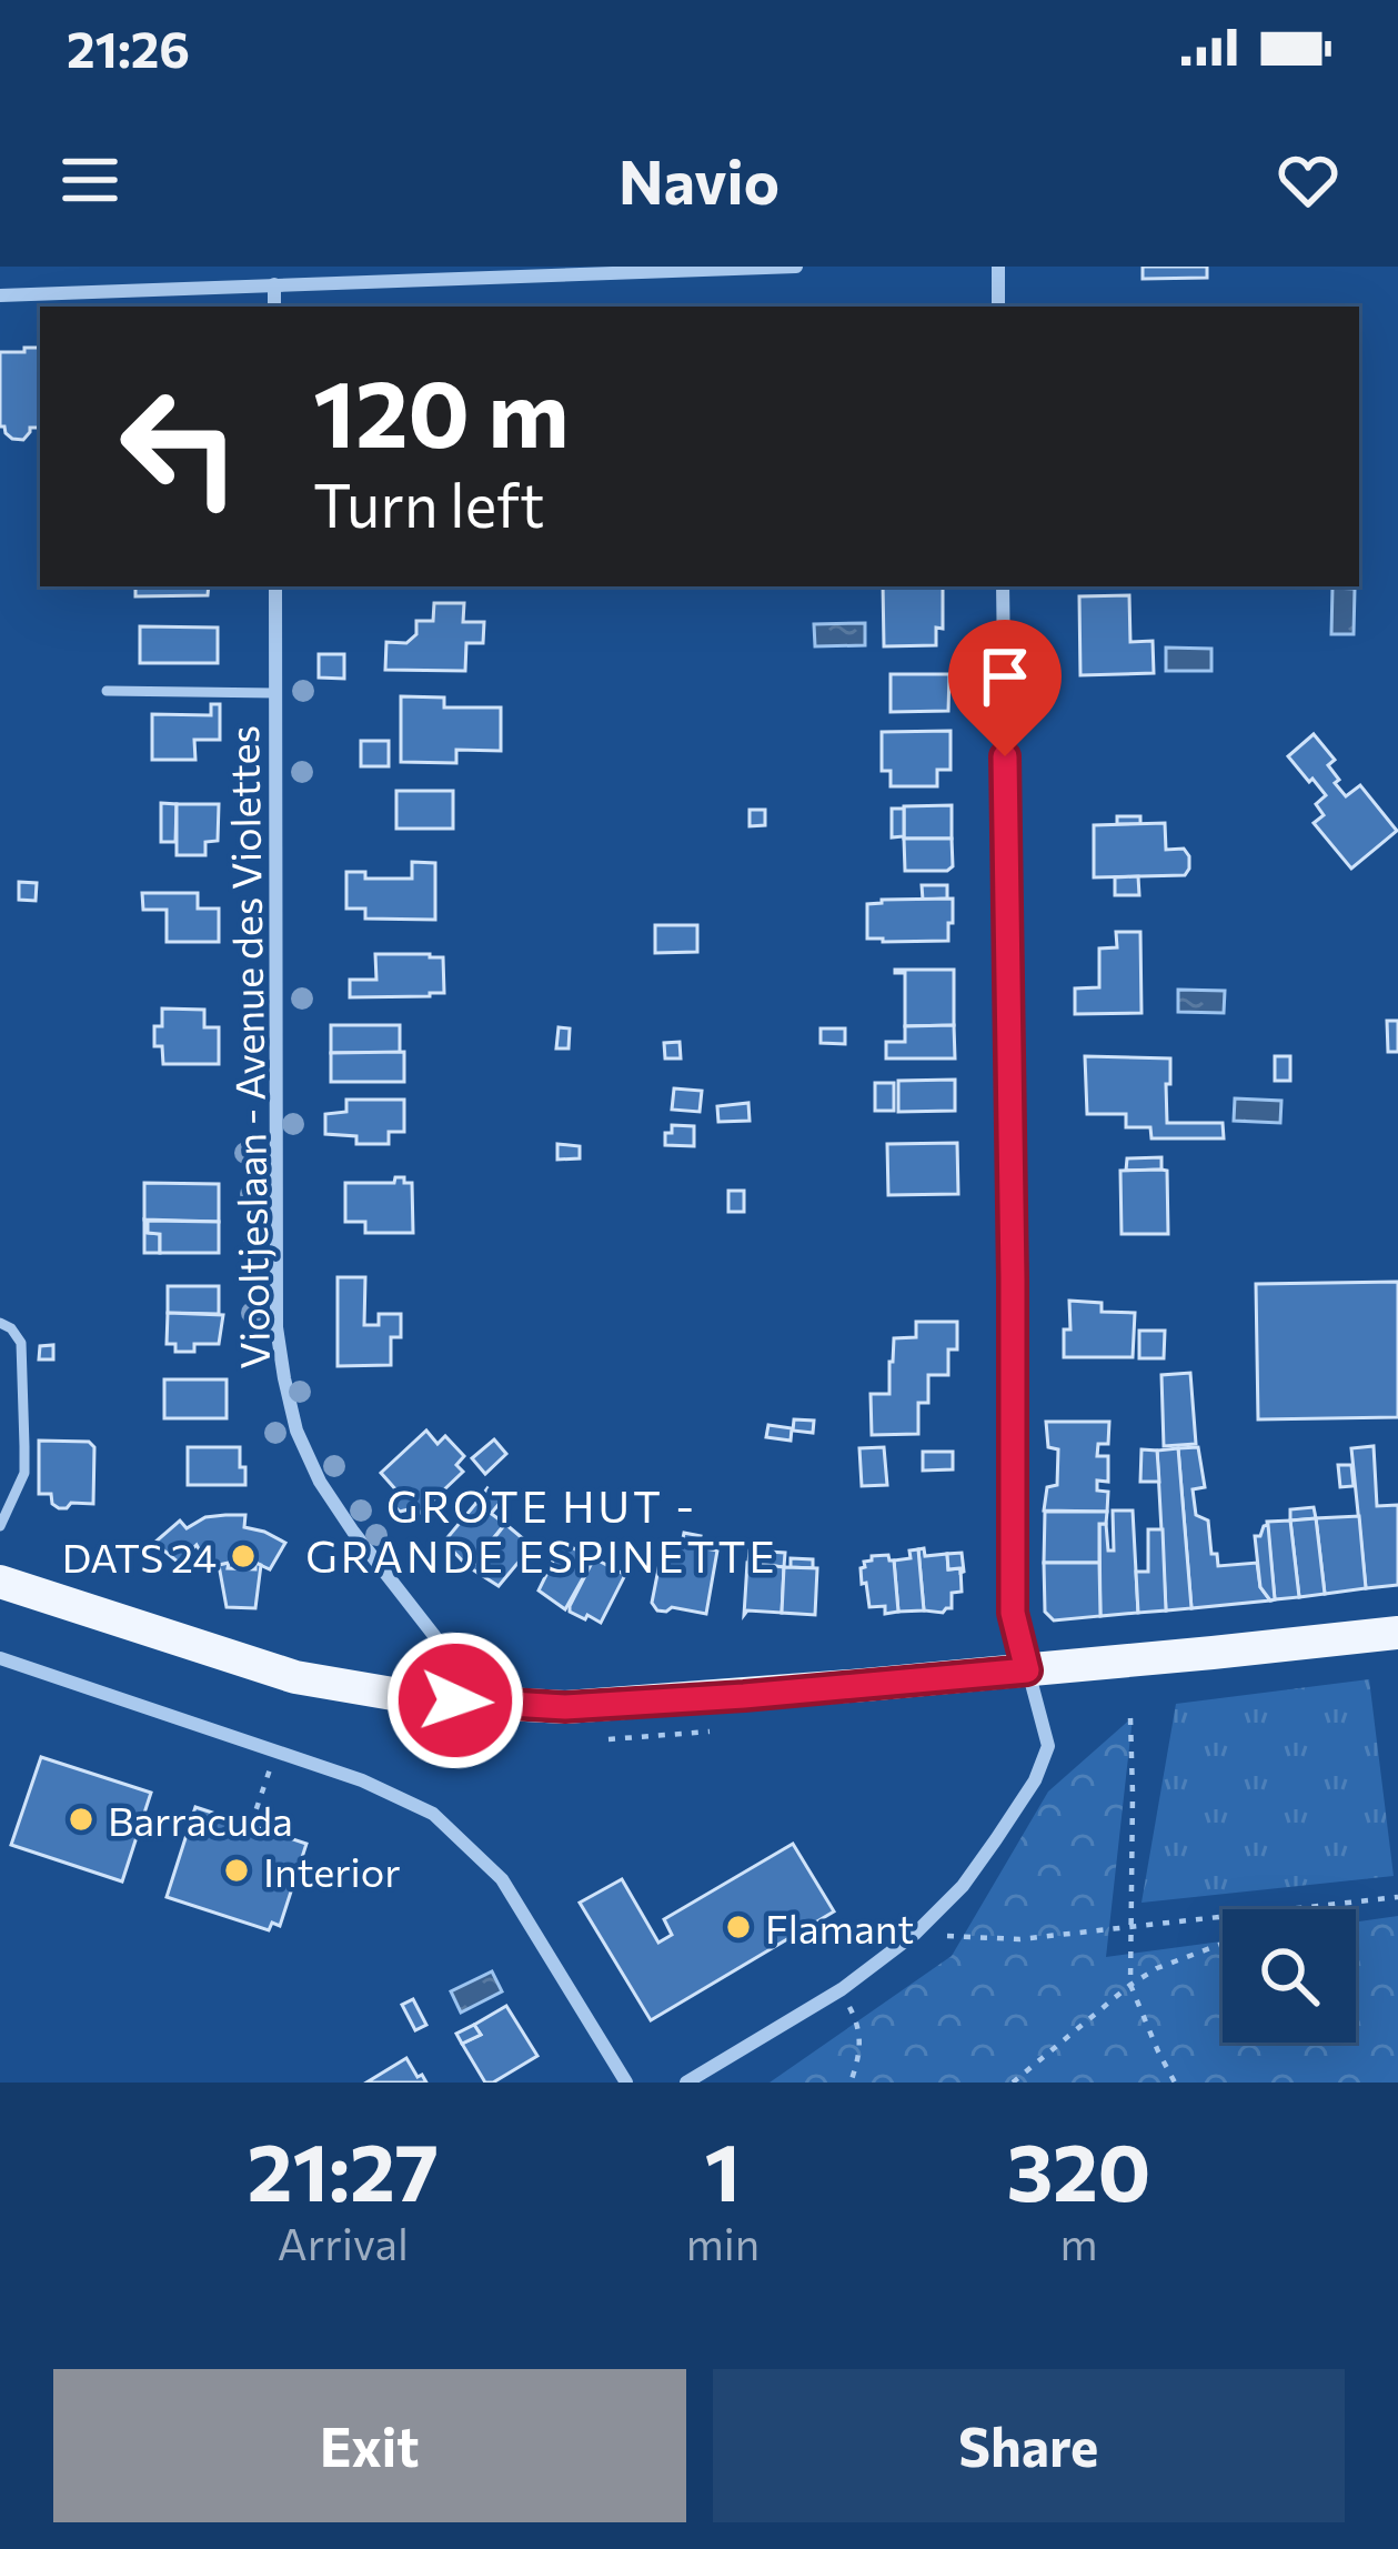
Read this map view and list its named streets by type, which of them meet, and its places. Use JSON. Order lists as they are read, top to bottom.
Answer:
{
  "streets": {
    "street": ["Viooltjeslaan - Avenue des Violettes"]
  },
  "districts": ["GROTE HUT - GRANDE ESPINETTE"],
  "places": [
    "DATS 24",
    "Barracuda",
    "Interior",
    "Flamant"
  ],
  "page": {
    "status": "21:26",
    "header": "Navio",
    "turn": ["120 m", "Turn left"],
    "eta": [
      "21:27",
      "Arrival",
      "1",
      "min",
      "320",
      "m"
    ],
    "buttons": ["Exit", "Share"]
  }
}
